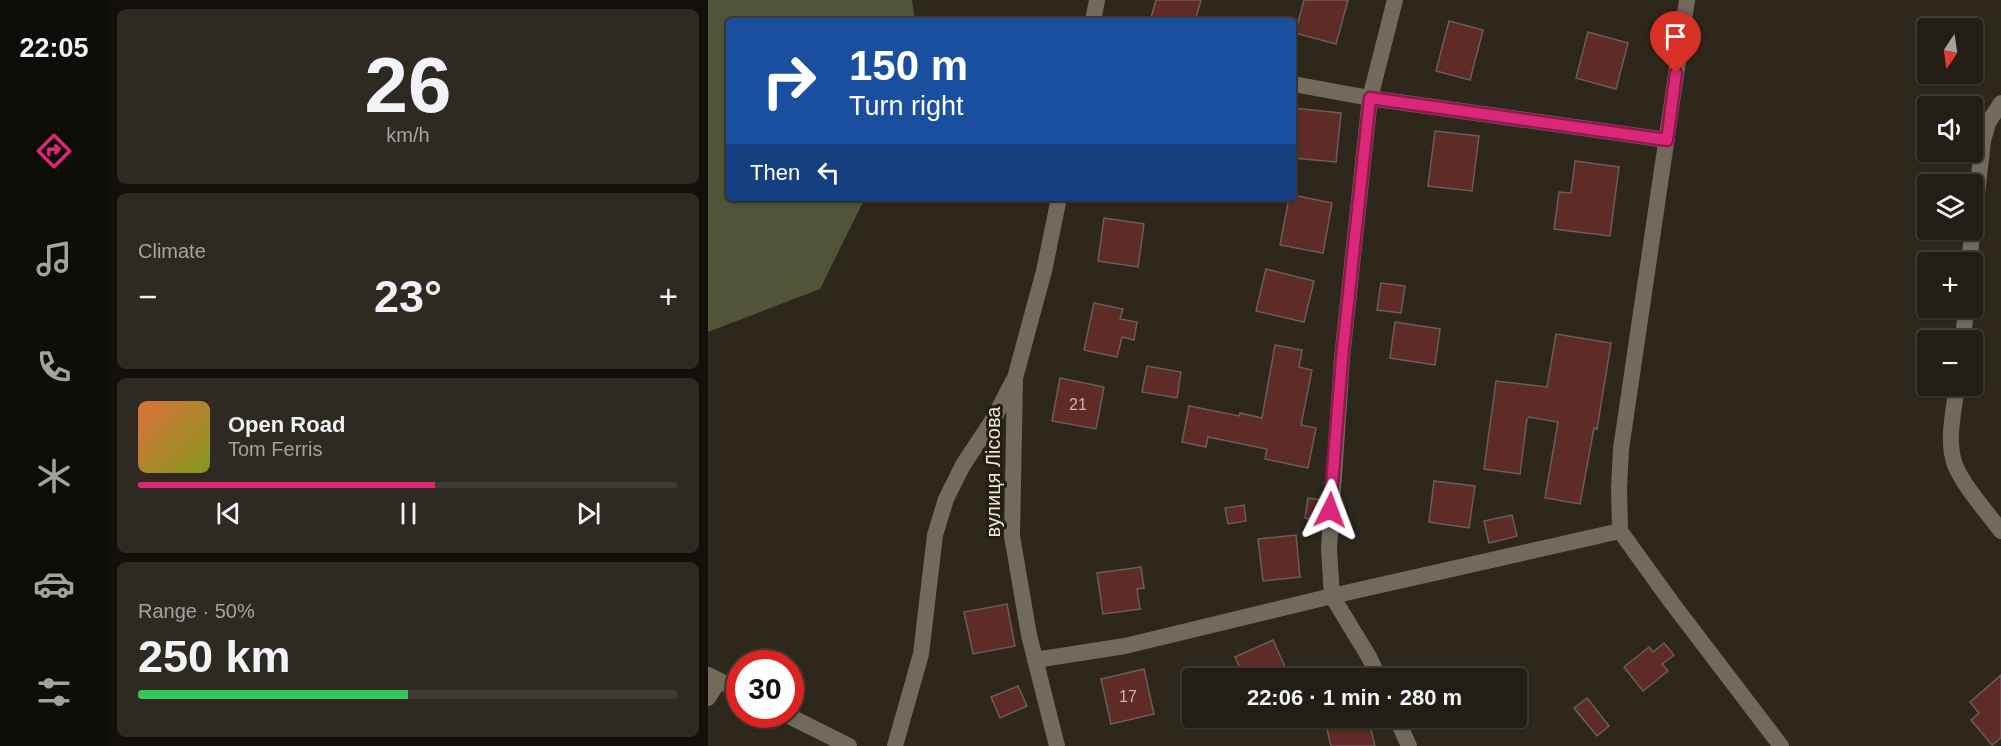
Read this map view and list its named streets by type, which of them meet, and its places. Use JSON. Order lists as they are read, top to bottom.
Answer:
{
  "streets": {
    "street": ["вулиця Лісова"]
  },
  "house_numbers": ["21", "17"],
  "north": "bottom",
  "page": {
    "tabs": "22:05",
    "tile": [
      ["26", "km/h"],
      "Climate",
      ["Range · 50%", "250 km"]
    ],
    "map_buttons": ["+", "−"],
    "turn": ["150 m", "Turn right"],
    "then": "Then",
    "heat": ["−", "23°", "+"],
    "song": ["Open Road", "Tom Ferris"],
    "limit": "30",
    "trip": "22:06 · 1 min · 280 m"
  }
}
